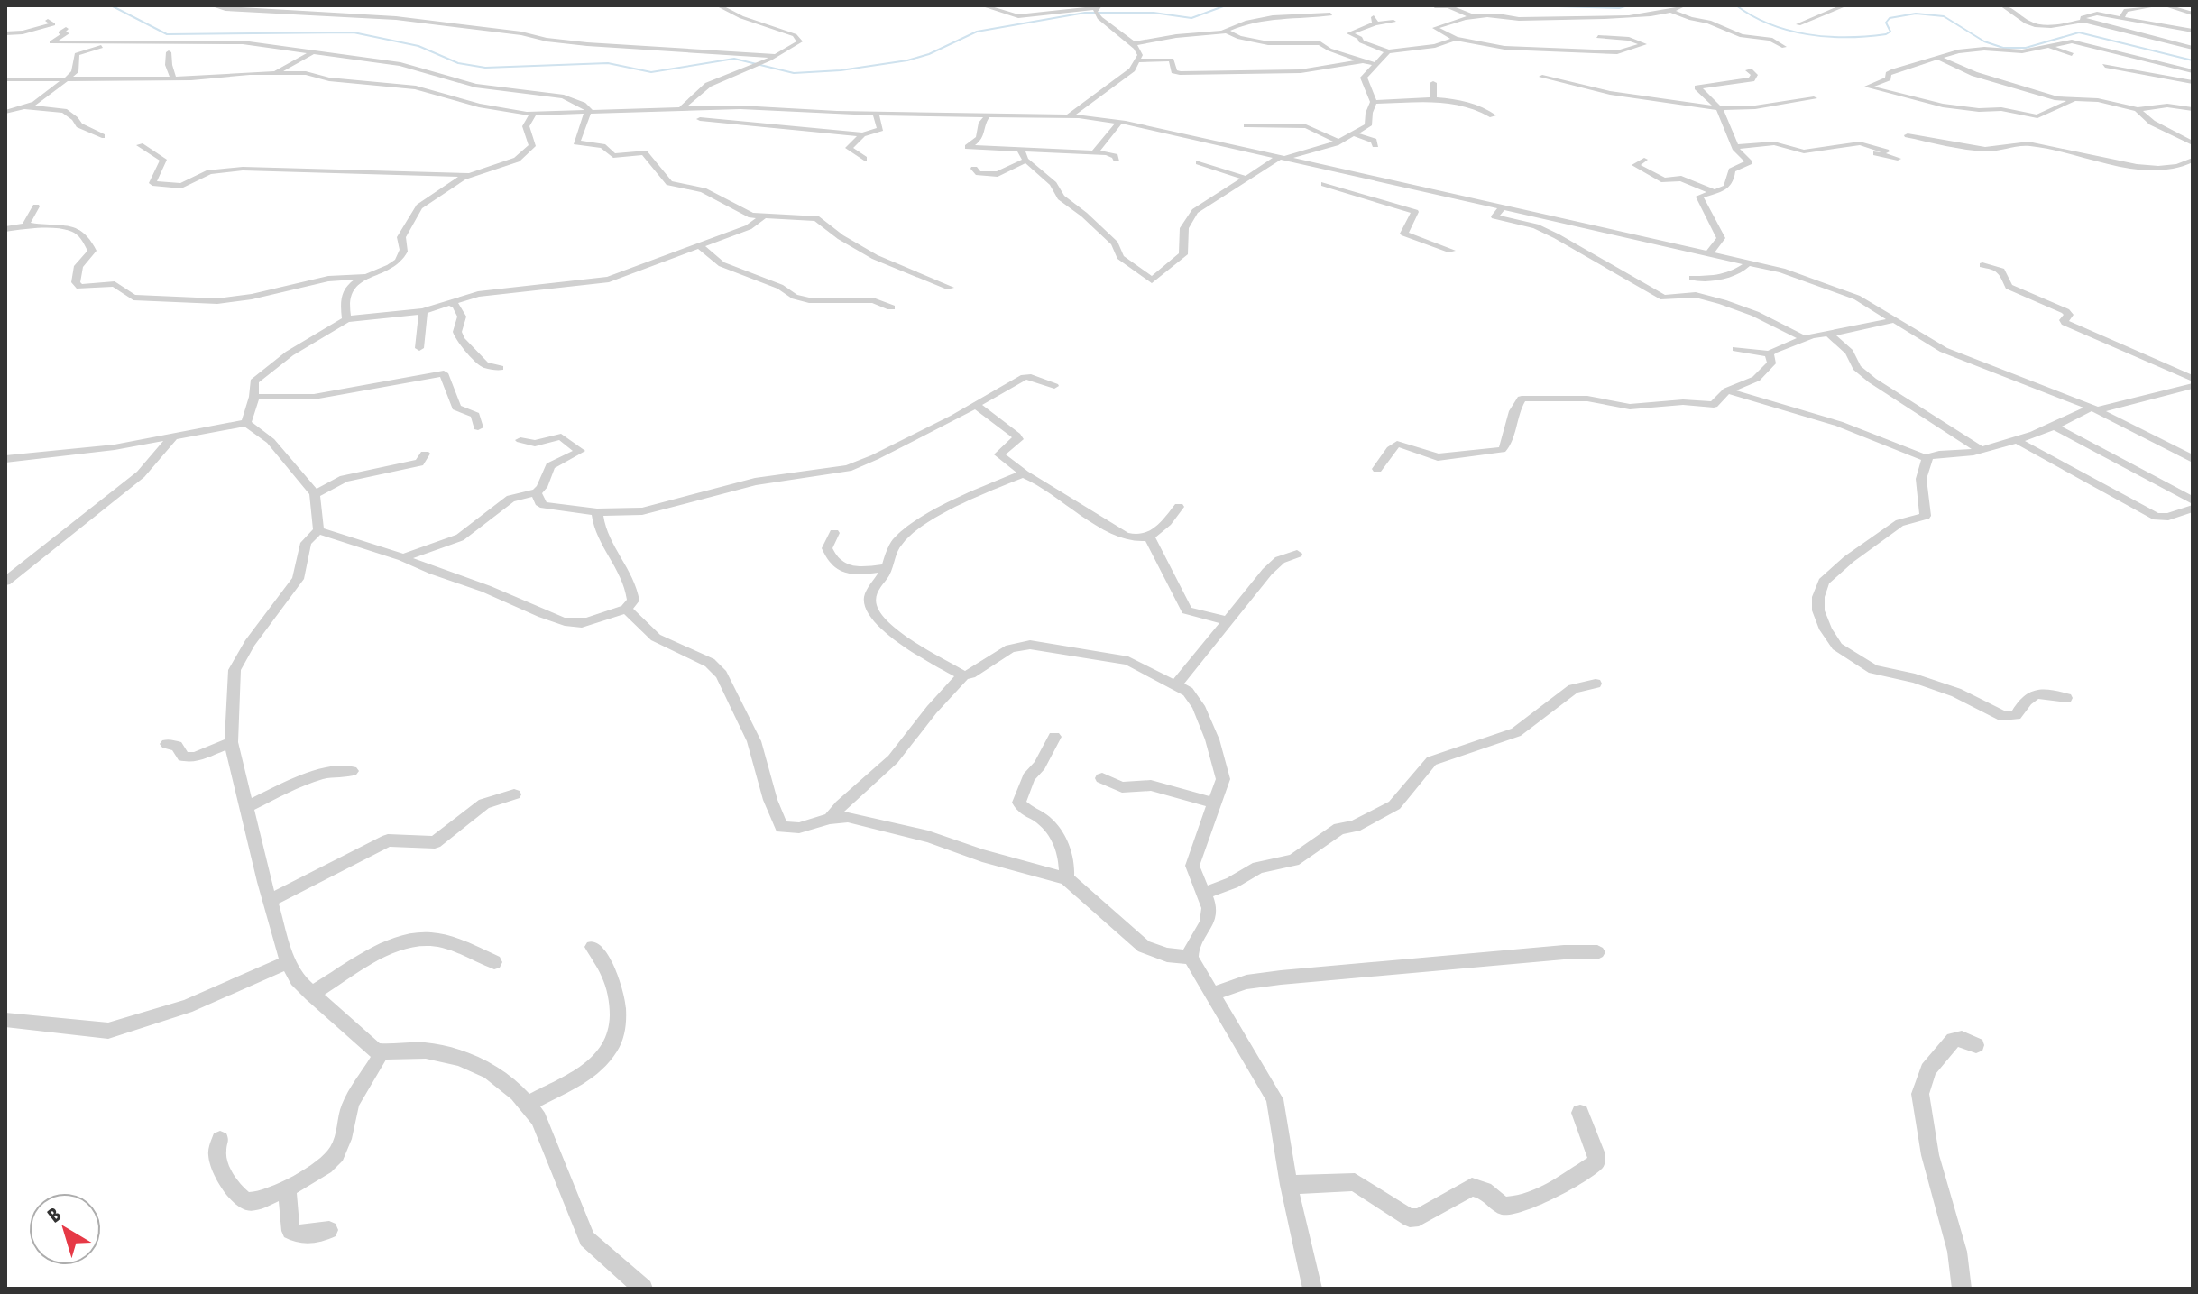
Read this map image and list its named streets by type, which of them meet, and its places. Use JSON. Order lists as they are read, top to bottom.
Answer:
{
  "north": "top left"
}
